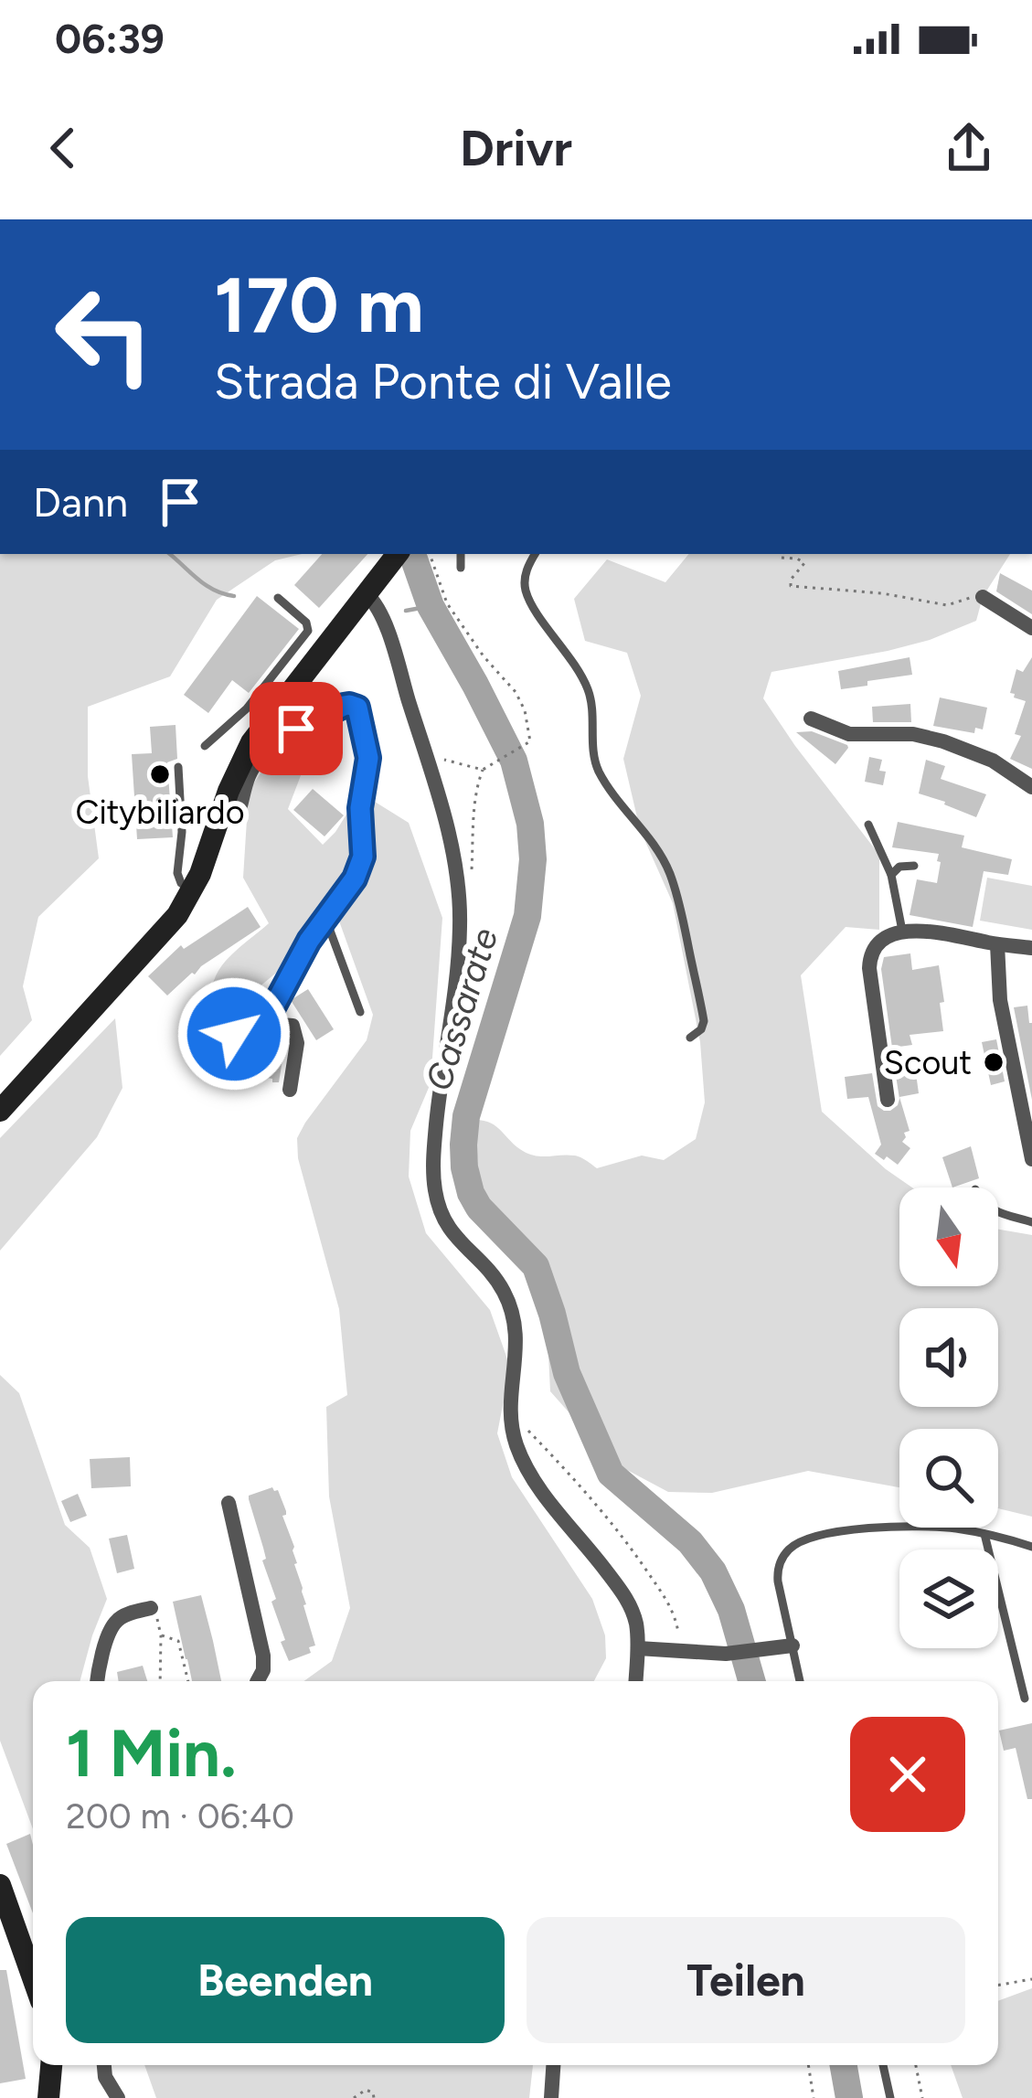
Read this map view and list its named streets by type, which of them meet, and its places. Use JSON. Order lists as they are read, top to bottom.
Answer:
{
  "water": ["Cassarate"],
  "places": ["Citybiliardo", "Scout"],
  "north": "bottom",
  "page": {
    "status": "06:39",
    "header": "Drivr",
    "turn": ["170 m", "Strada Ponte di Valle"],
    "then": "Dann",
    "heading": ["1 Min.", "200 m · 06:40"],
    "buttons": ["Beenden", "Teilen"]
  }
}
